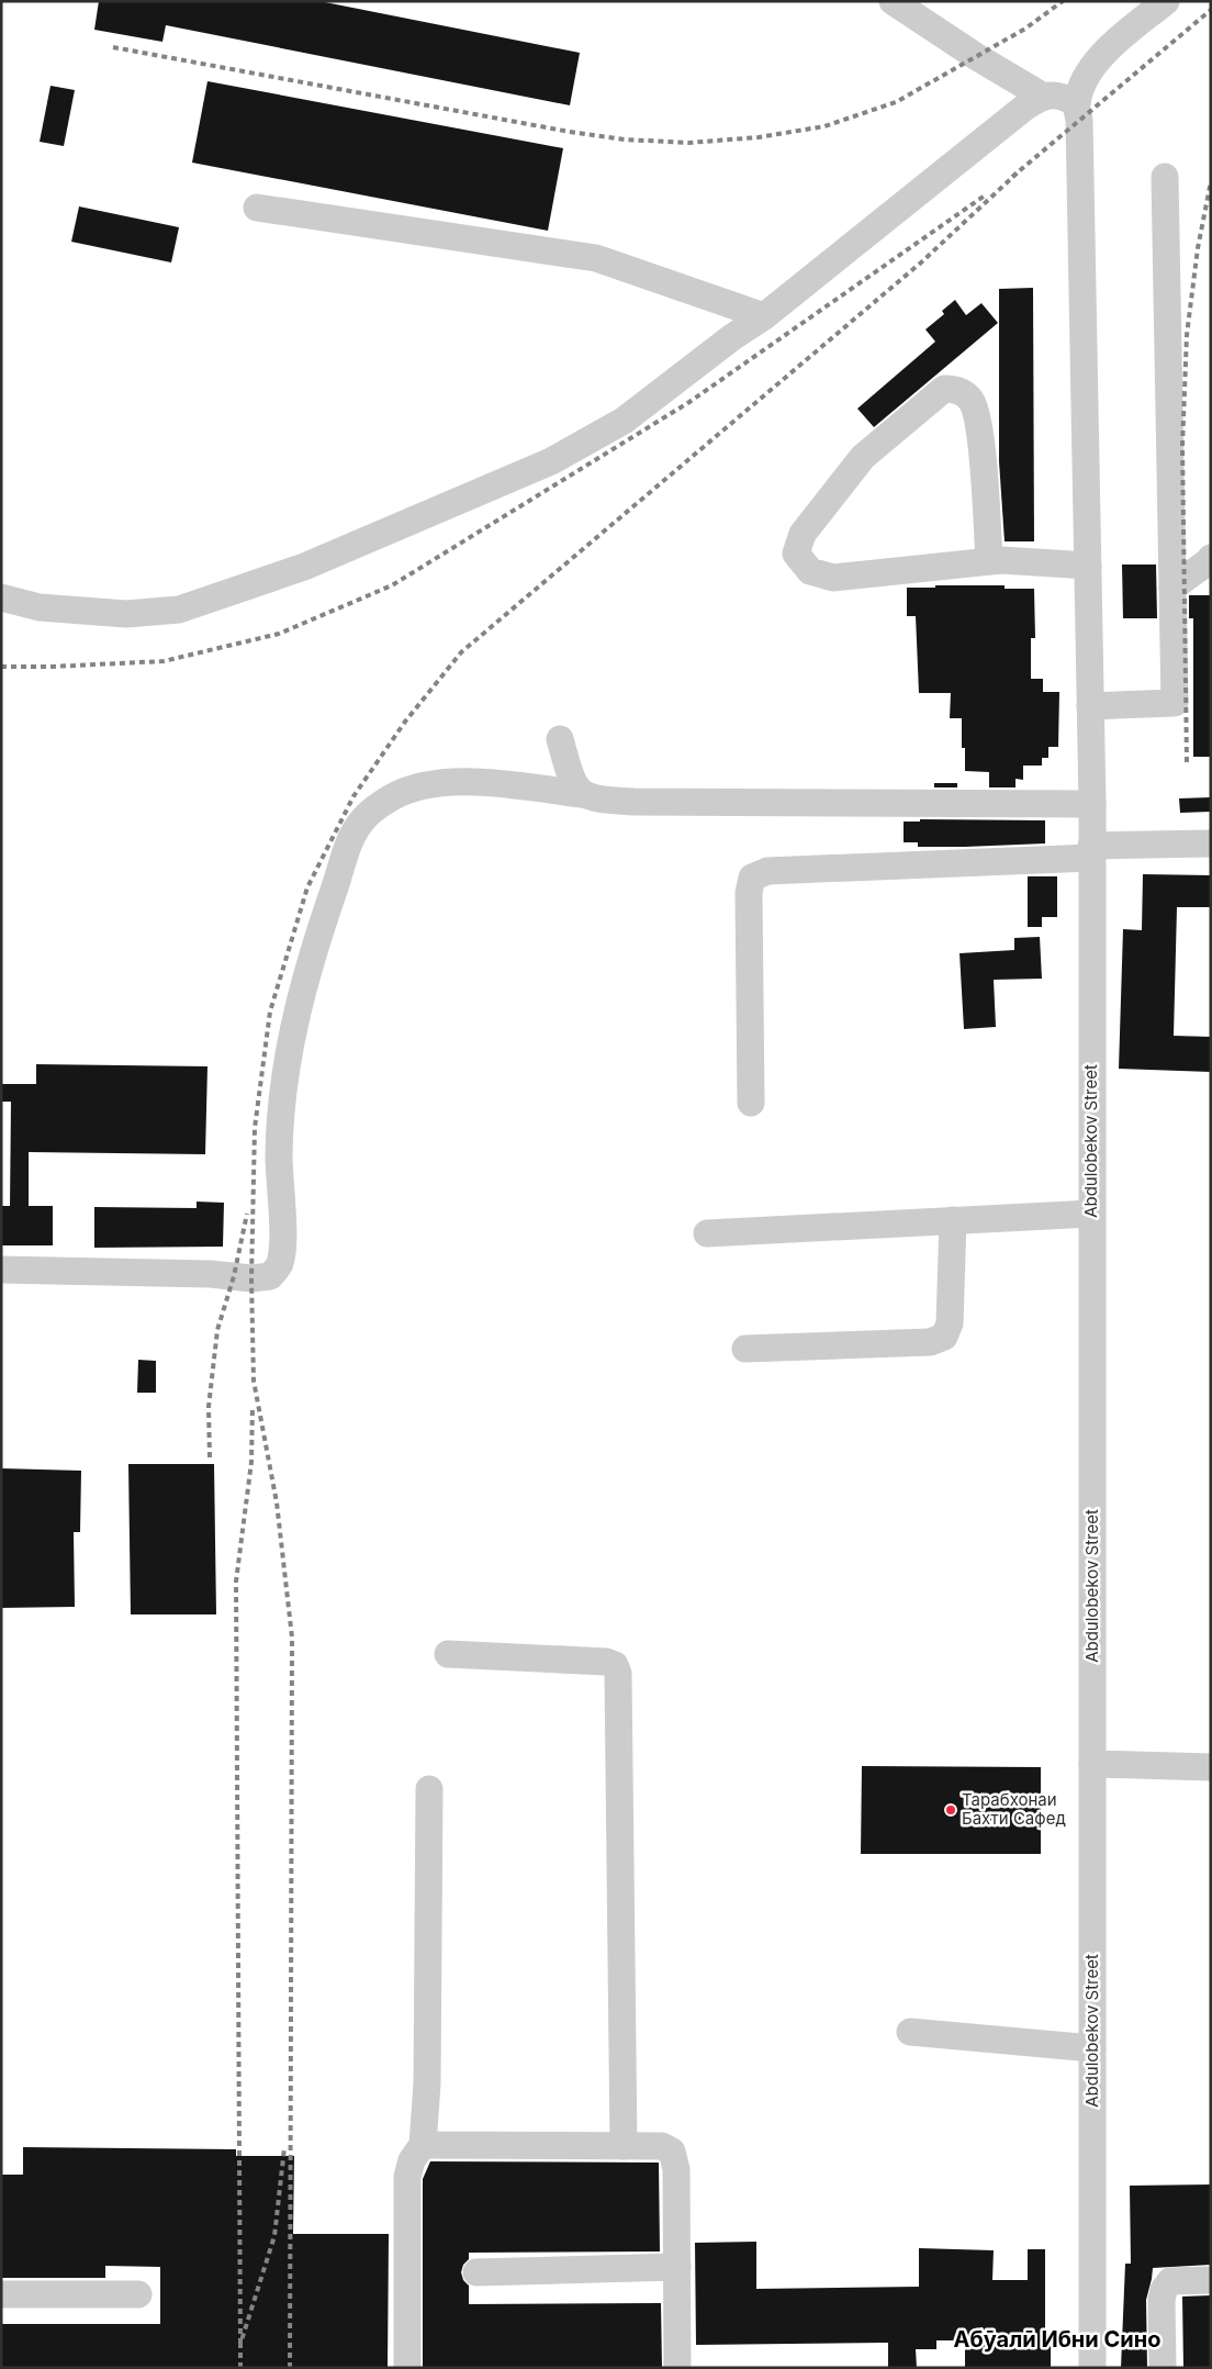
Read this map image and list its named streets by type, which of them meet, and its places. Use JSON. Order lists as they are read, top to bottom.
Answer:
{
  "streets": {
    "street": ["Abdulobekov Street"]
  },
  "districts": ["Абӯалӣ Ибни Сино"],
  "places": ["Тарабхонаи Бахти Сафед"]
}
